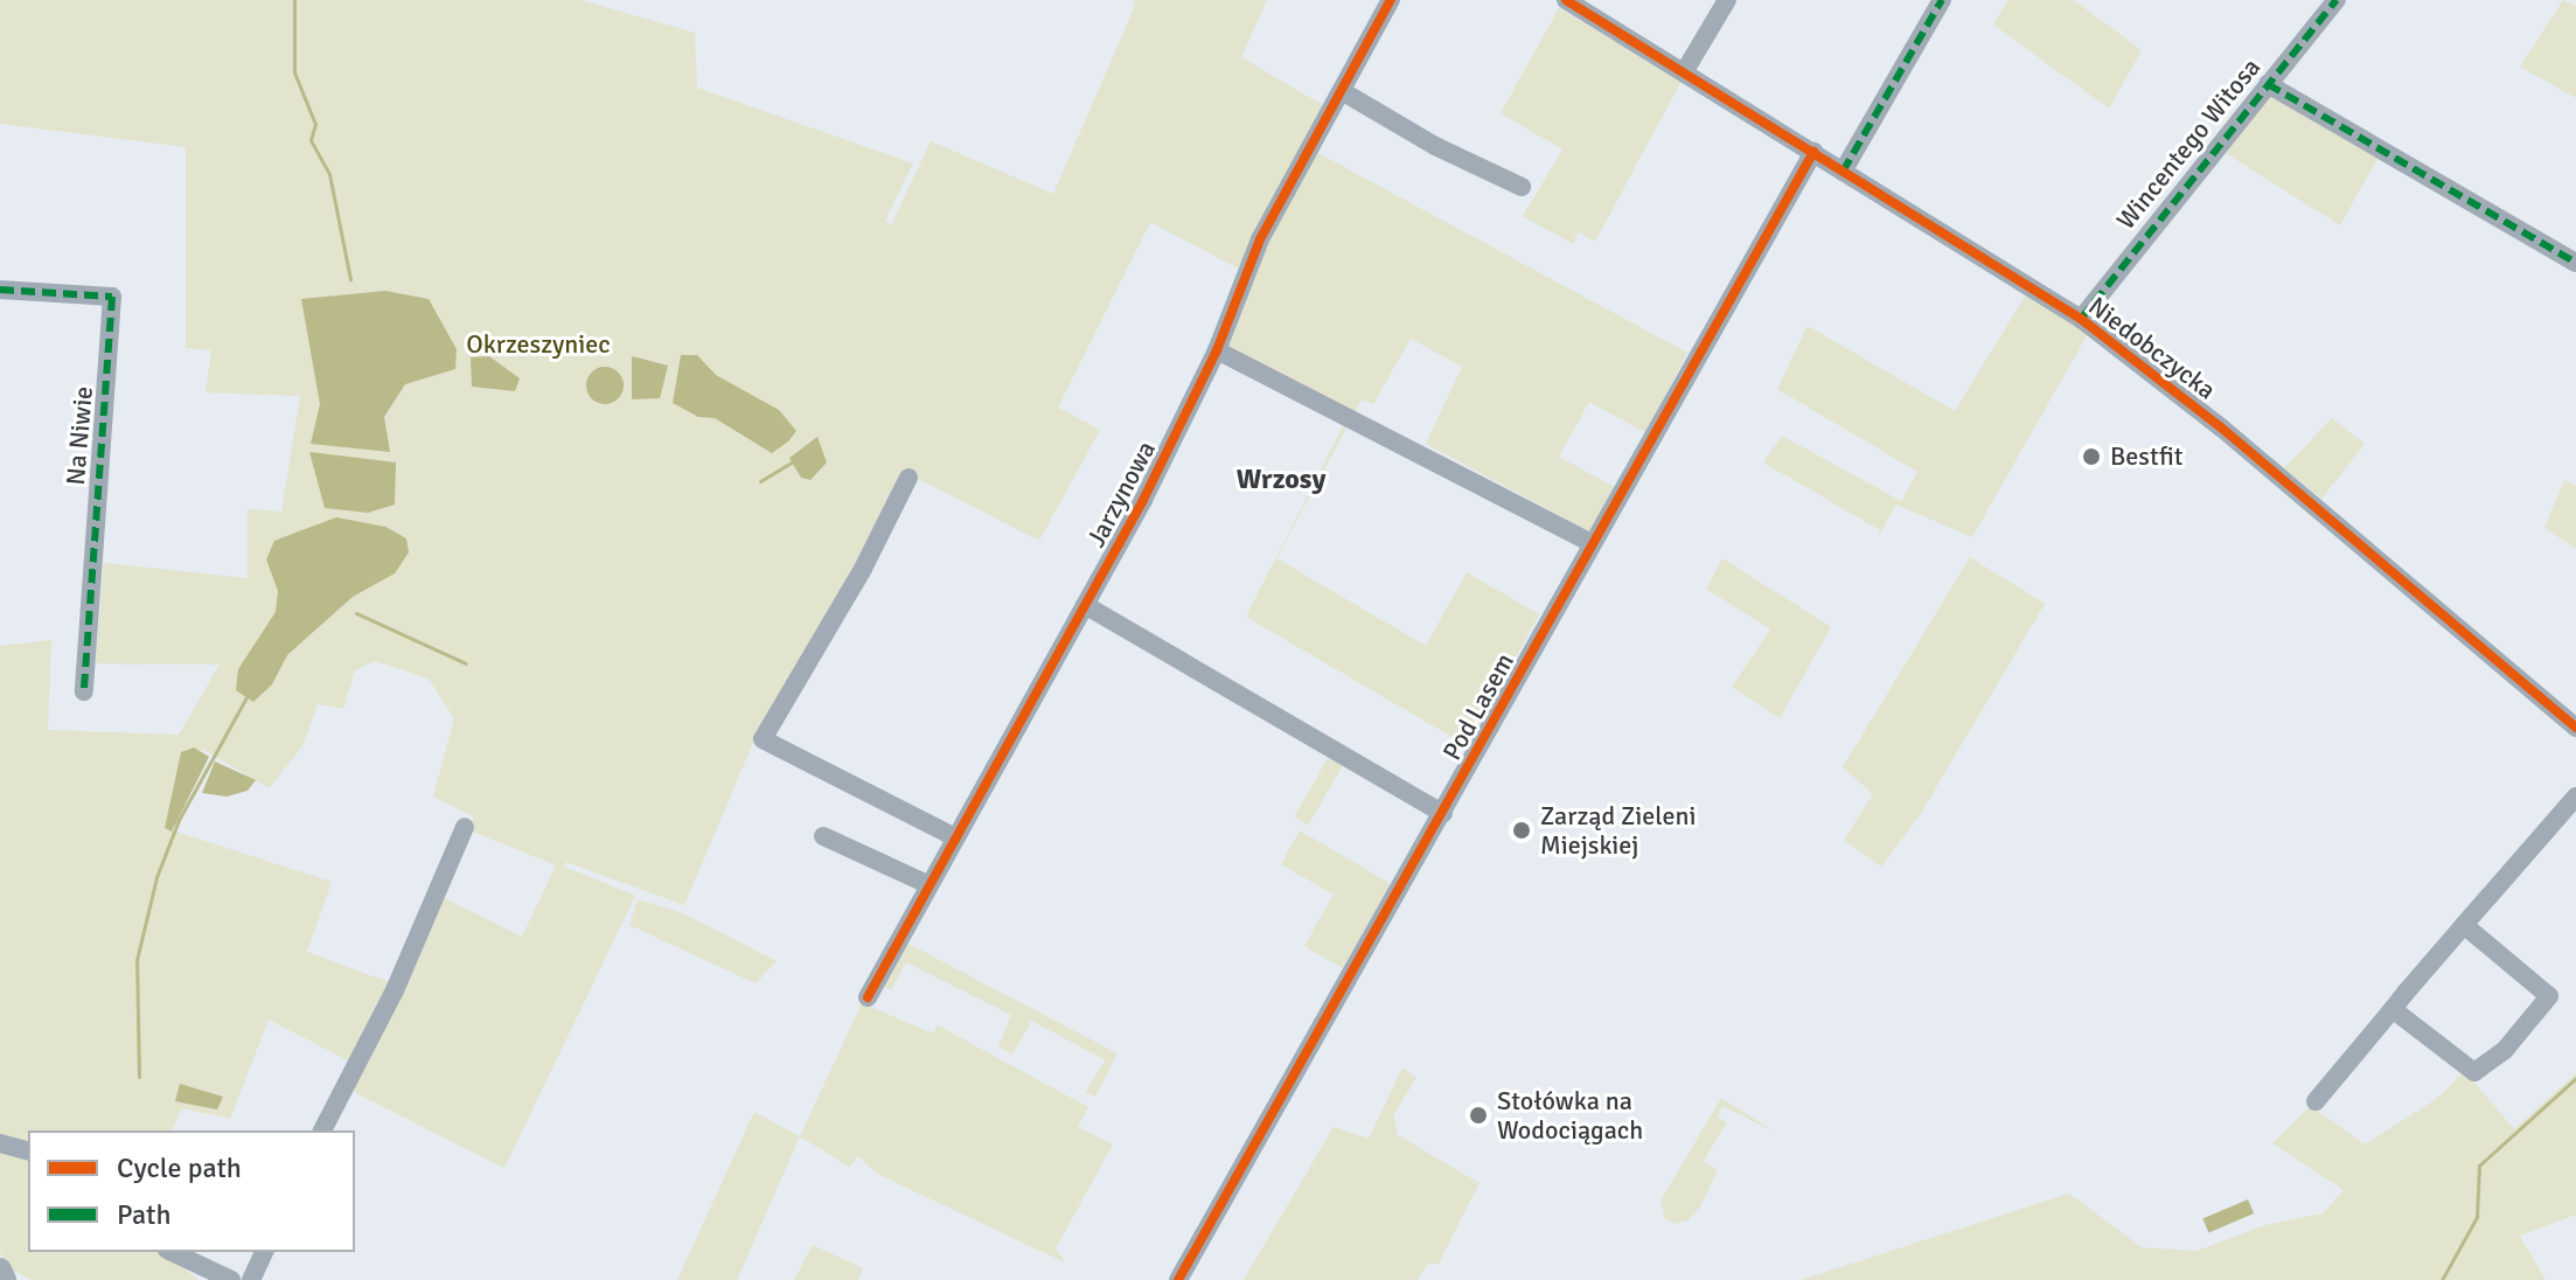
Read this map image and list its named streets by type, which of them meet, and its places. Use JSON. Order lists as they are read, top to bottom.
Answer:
{
  "streets": {
    "street": [
      "Wincentego Witosa",
      "Niedobczycka",
      "Na Niwie",
      "Jarzynowa",
      "Pod Lasem"
    ]
  },
  "crossings": [
    ["Wincentego Witosa", "Niedobczycka"],
    ["Niedobczycka", "Pod Lasem"]
  ],
  "districts": ["Wrzosy"],
  "parks": ["Okrzeszyniec"],
  "places": ["Bestfit", "Zarząd Zieleni Miejskiej", "Stołówka na Wodociągach"],
  "legend": ["Cycle path", "Path"]
}
